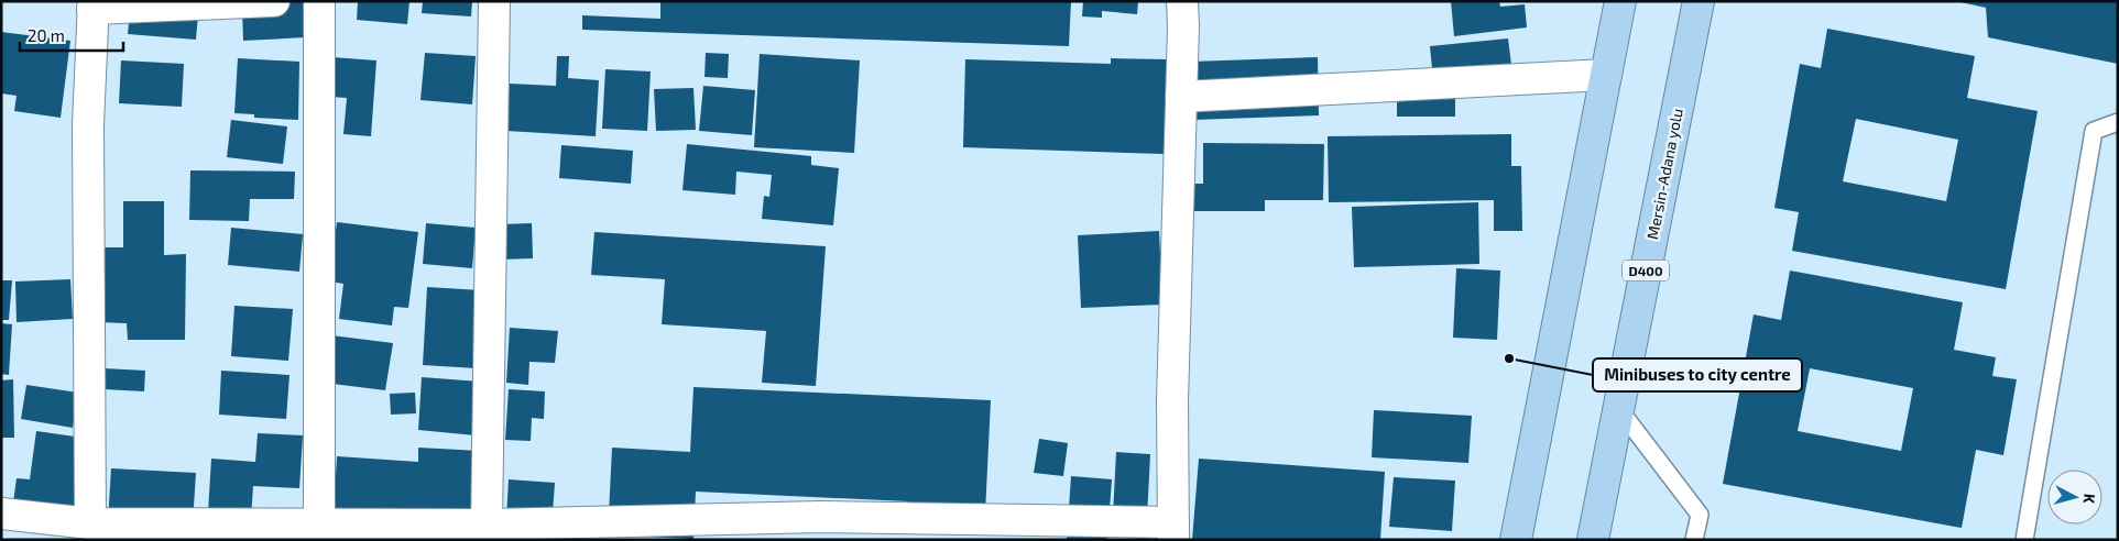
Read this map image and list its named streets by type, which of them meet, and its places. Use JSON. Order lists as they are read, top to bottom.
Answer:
{
  "streets": {
    "highway": ["Mersin-Adana yolu", "D400"]
  },
  "places": ["Minibuses to city centre"],
  "scale_bar": "20 m",
  "north": "right"
}
